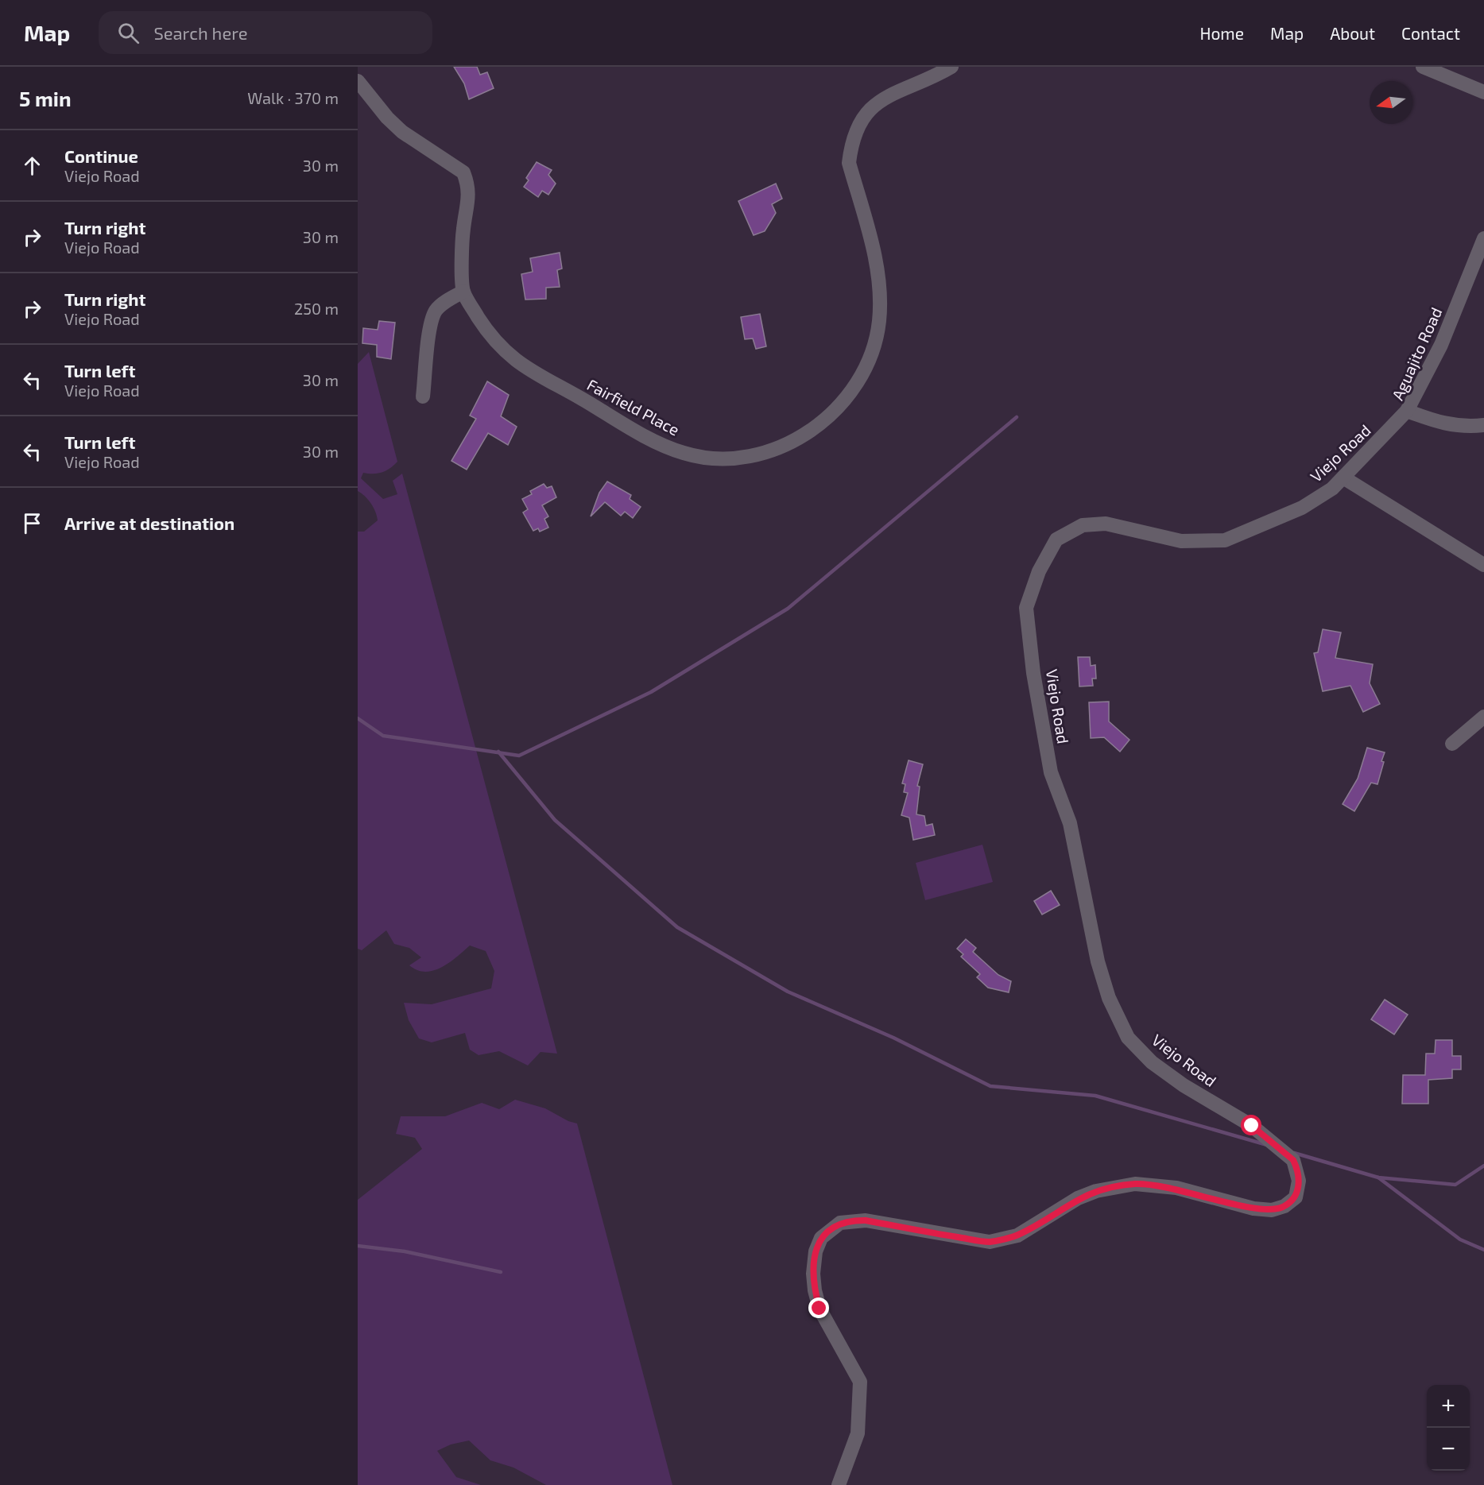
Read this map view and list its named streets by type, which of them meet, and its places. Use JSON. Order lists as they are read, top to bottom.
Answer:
{
  "streets": {
    "street": ["Aguajito Road", "Fairfield Place", "Viejo Road"]
  },
  "crossings": [
    ["Aguajito Road", "Viejo Road"]
  ],
  "north": "left",
  "page": {
    "header": "Map",
    "search": "Search here",
    "nav": [
      "Home",
      "Map",
      "About",
      "Contact"
    ],
    "heading": ["5 min", "Walk · 370 m"],
    "list": [
      ["Continue", "Viejo Road", "30 m"],
      ["Turn right", "Viejo Road", "30 m"],
      ["Turn right", "Viejo Road", "250 m"],
      ["Turn left", "Viejo Road", "30 m"],
      ["Turn left", "Viejo Road", "30 m"],
      "Arrive at destination"
    ],
    "map_buttons": ["+", "−"]
  }
}
